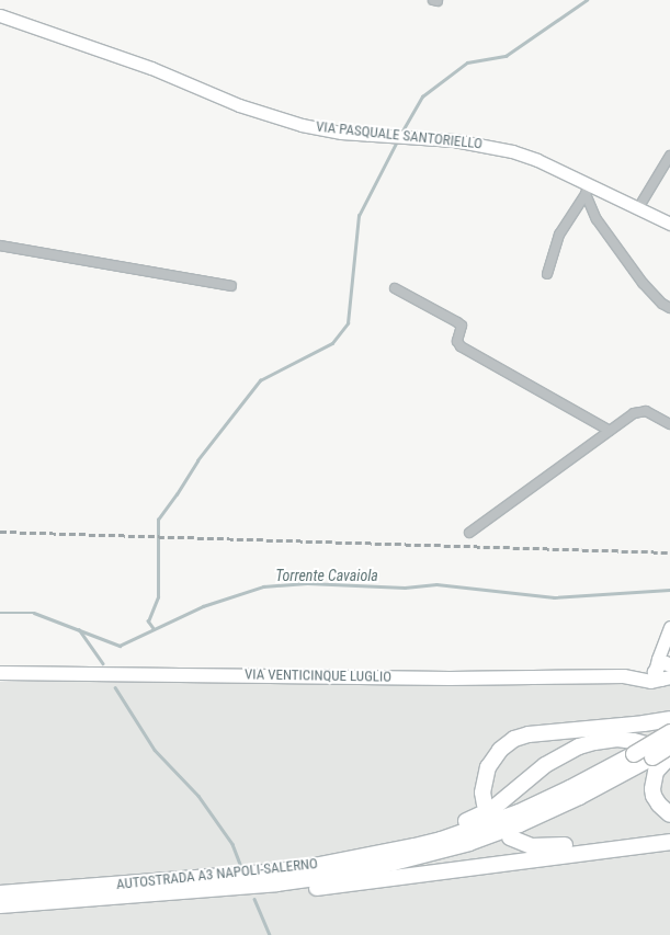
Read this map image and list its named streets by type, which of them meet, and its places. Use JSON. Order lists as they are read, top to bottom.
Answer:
{
  "streets": {
    "highway": ["AUTOSTRADA A3 NAPOLI-SALERNO"],
    "main road": ["VIA VENTICINQUE LUGLIO"],
    "street": ["VIA PASQUALE SANTORIELLO"]
  },
  "water": ["Torrente Cavaiola"]
}
